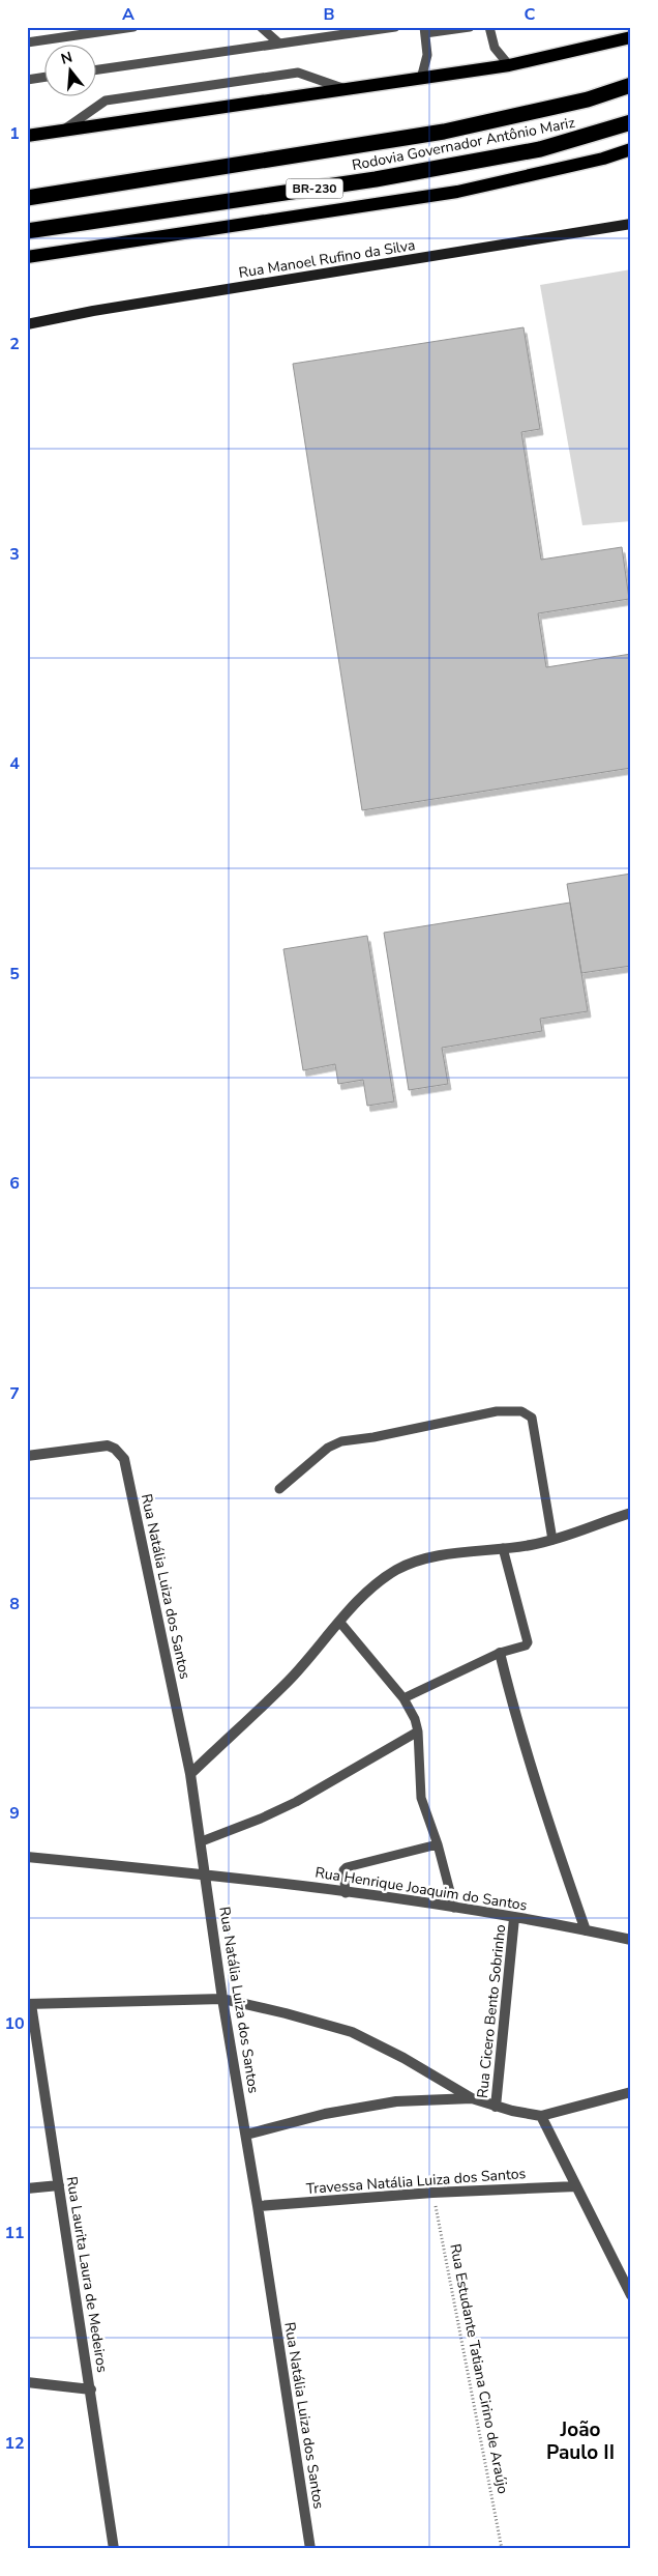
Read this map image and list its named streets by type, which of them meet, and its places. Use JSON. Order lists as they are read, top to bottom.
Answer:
{
  "streets": {
    "highway": ["Rodovia Governador Antônio Mariz", "BR-230"],
    "main road": ["Rua Manoel Rufino da Silva"],
    "street": [
      "Rua Natália Luiza dos Santos",
      "Rua Henrique Joaquim do Santos",
      "Rua Cicero Bento Sobrinho",
      "Travessa Natália Luiza dos Santos",
      "Rua Laurita Laura de Medeiros"
    ],
    "path": ["Rua Estudante Tatiana Cirino de Araújo"]
  },
  "crossings": [
    ["Rua Natália Luiza dos Santos", "Rua Henrique Joaquim do Santos"],
    ["Rua Natália Luiza dos Santos", "Travessa Natália Luiza dos Santos"],
    ["Rua Henrique Joaquim do Santos", "Rua Cicero Bento Sobrinho"],
    ["Travessa Natália Luiza dos Santos", "Rua Estudante Tatiana Cirino de Araújo"]
  ],
  "districts": ["João Paulo II"],
  "north": "top",
  "grid": {
    "columns": ["A", "B", "C"],
    "rows": [
      "1",
      "2",
      "3",
      "4",
      "5",
      "6",
      "7",
      "8",
      "9",
      "10",
      "11",
      "12"
    ]
  }
}
